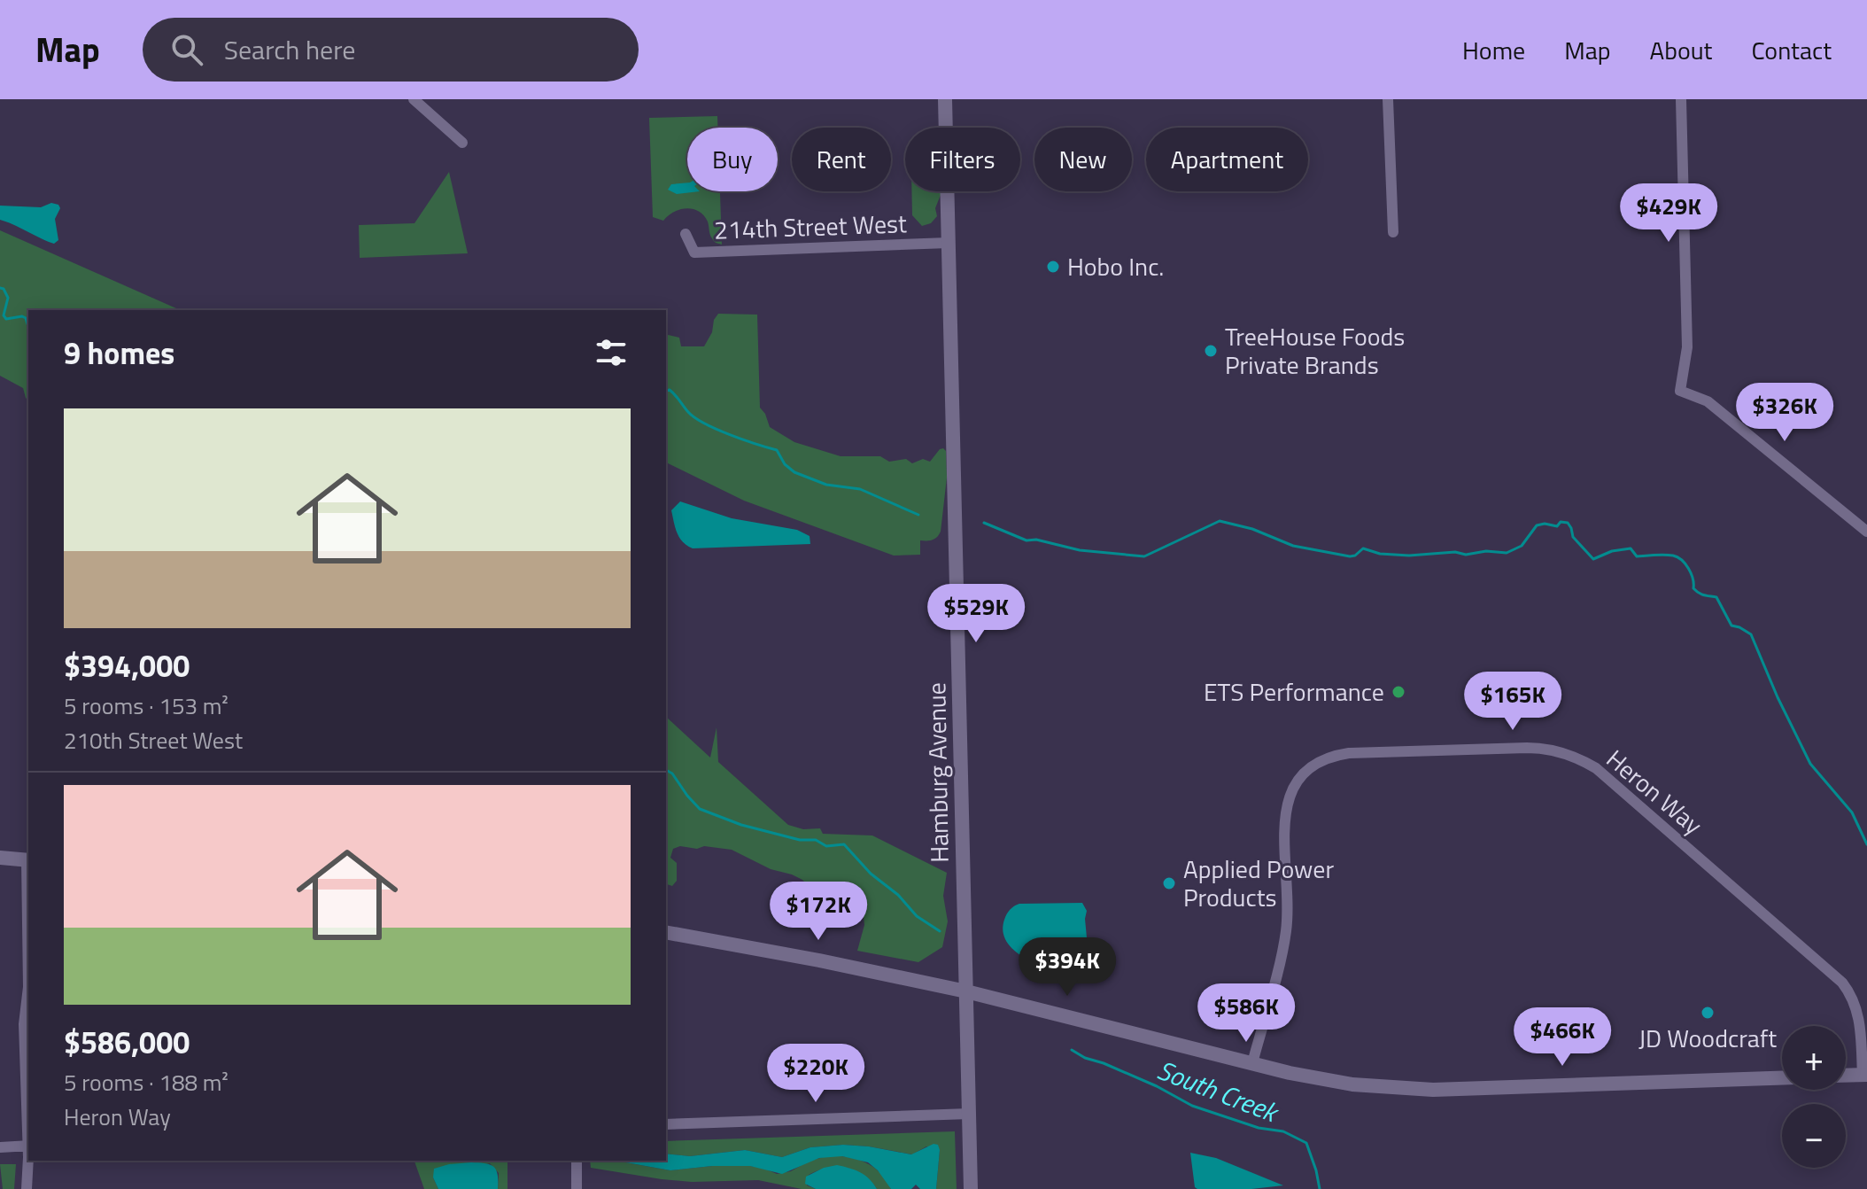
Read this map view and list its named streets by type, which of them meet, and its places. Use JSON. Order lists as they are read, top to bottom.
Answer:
{
  "streets": {
    "street": ["214th Street West", "Hamburg Avenue", "Heron Way"]
  },
  "crossings": [
    ["214th Street West", "Hamburg Avenue"]
  ],
  "water": ["South Creek"],
  "places": [
    "Hobo Inc.",
    "TreeHouse Foods Private Brands",
    "ETS Performance",
    "Applied Power Products",
    "JD Woodcraft"
  ],
  "page": {
    "header": "Map",
    "search": "Search here",
    "nav": [
      "Home",
      "Map",
      "About",
      "Contact"
    ],
    "chip": [
      "Buy",
      "Rent",
      "Filters",
      "New",
      "Apartment"
    ],
    "price": [
      "$429K",
      "$326K",
      "$529K",
      "$165K",
      "$172K",
      "$394K",
      "$586K",
      "$466K",
      "$220K"
    ],
    "heading": "9 homes",
    "list": [
      {
        "name": "$394,000",
        "note": "5 rooms · 153 m² · 210th Street West"
      },
      {
        "name": "$586,000",
        "note": "5 rooms · 188 m² · Heron Way"
      }
    ],
    "map_buttons": ["+", "−"]
  }
}
